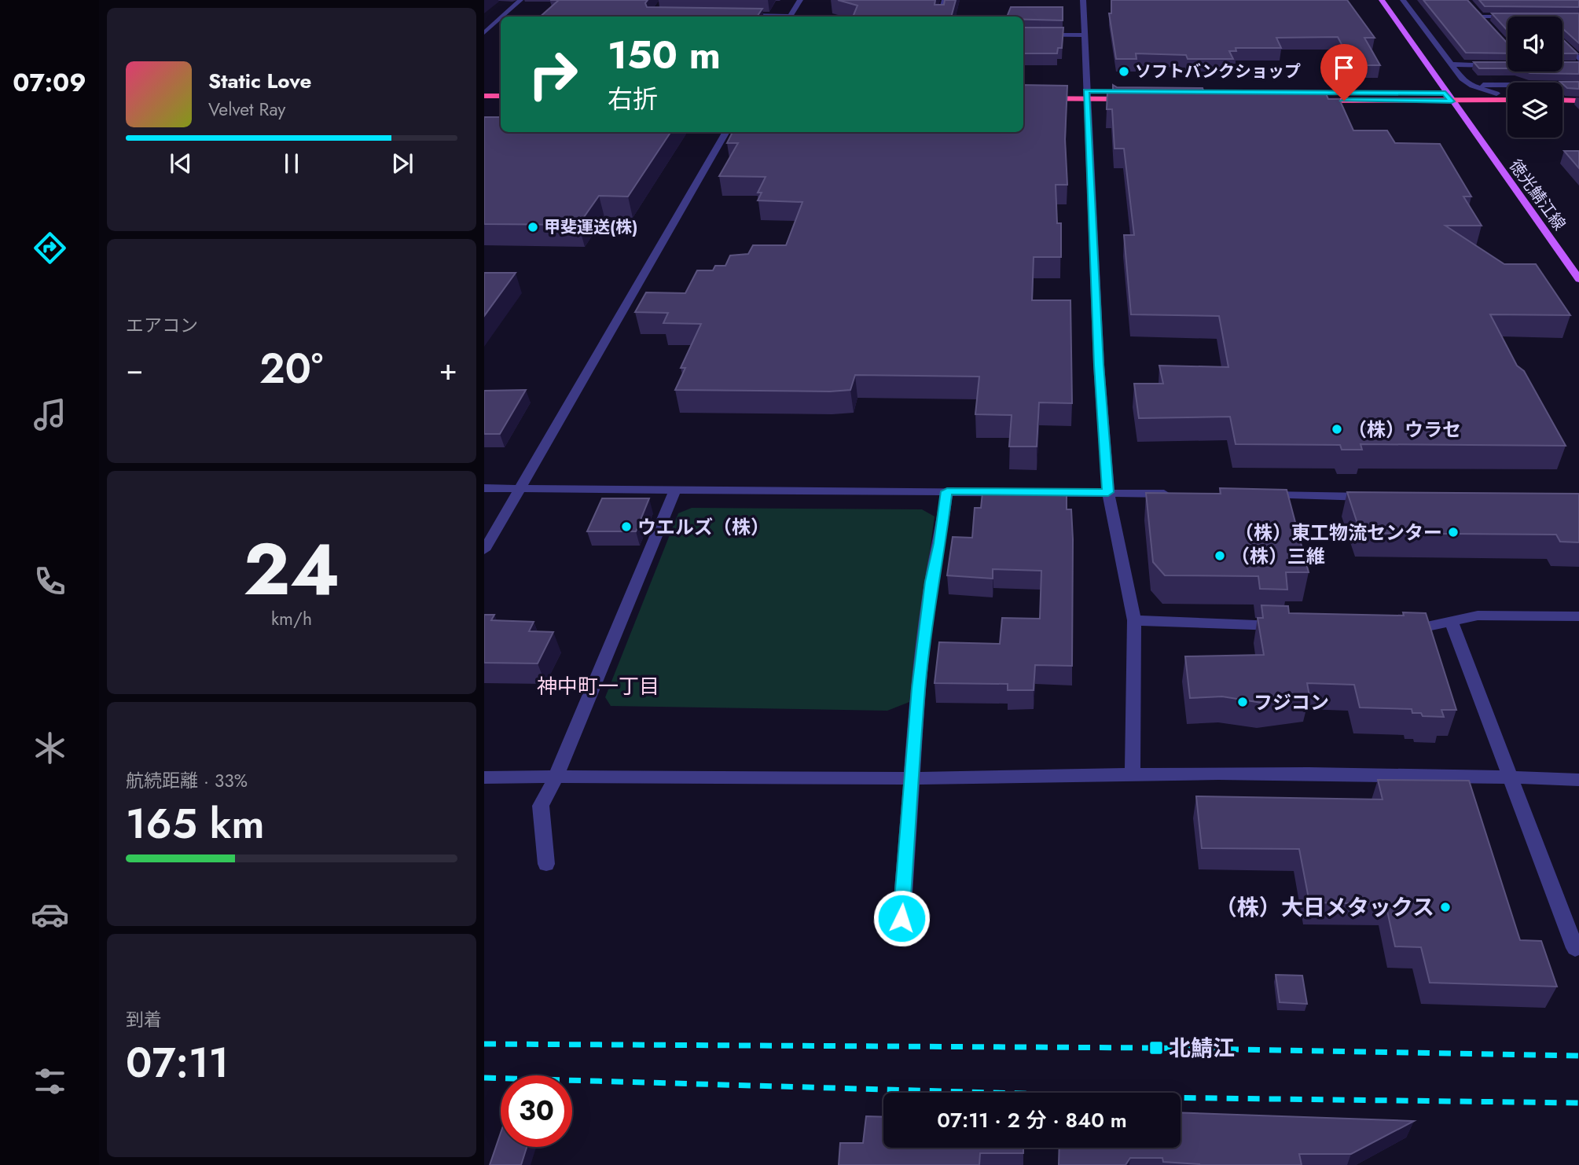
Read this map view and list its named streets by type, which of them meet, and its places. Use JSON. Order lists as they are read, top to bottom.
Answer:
{
  "streets": {
    "main road": ["徳光鯖江線"]
  },
  "districts": ["神中町一丁目"],
  "places": {
    "other": [
      "ソフトバンクショップ",
      "甲斐運送(株)",
      "（株）ウラセ",
      "ウエルズ（株）",
      "（株）東工物流センター",
      "（株）三維",
      "フジコン",
      "（株）大日メタックス"
    ],
    "transit": ["北鯖江"]
  },
  "page": {
    "tabs": "07:09",
    "turn": ["150 m", "右折"],
    "song": ["Static Love", "Velvet Ray"],
    "tile": [
      "エアコン",
      ["24", "km/h"],
      ["航続距離 · 33%", "165 km"],
      ["到着", "07:11"]
    ],
    "heat": ["−", "20°", "+"],
    "limit": "30",
    "trip": "07:11 · 2 分 · 840 m"
  }
}
